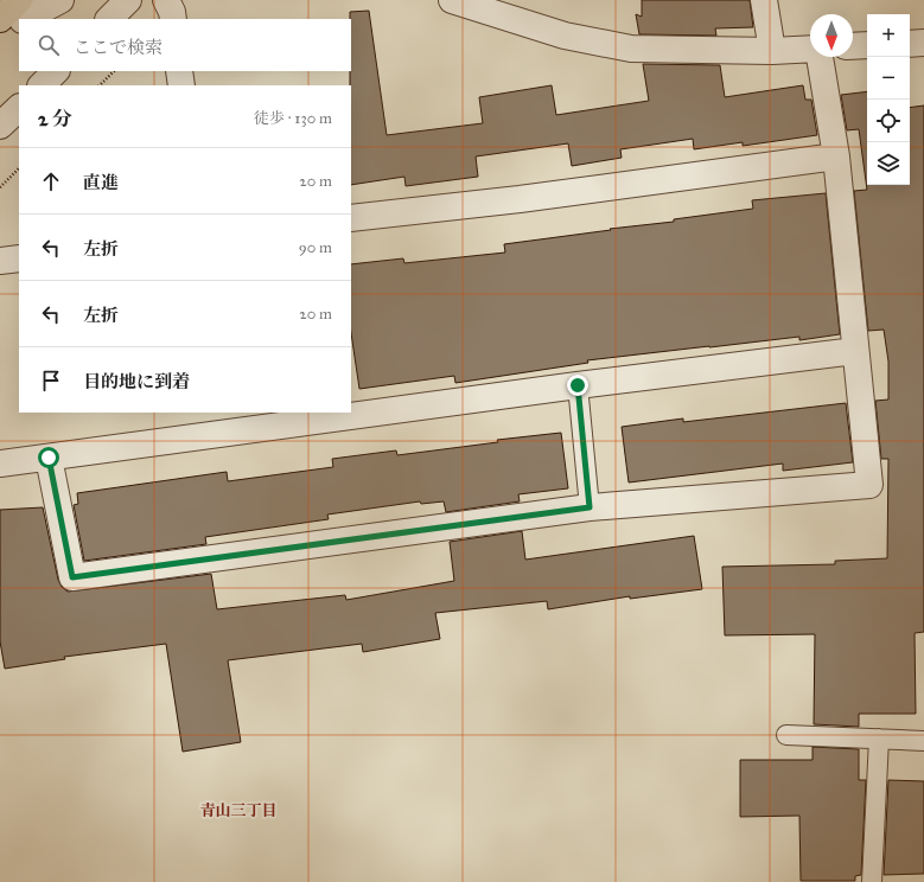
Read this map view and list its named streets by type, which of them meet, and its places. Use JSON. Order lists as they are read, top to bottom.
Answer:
{
  "districts": ["青山三丁目"],
  "north": "bottom",
  "page": {
    "map_buttons": ["+", "−"],
    "search": "ここで検索",
    "heading": ["2 分", "徒歩 · 130 m"],
    "list": [
      ["直進", "20 m"],
      ["左折", "90 m"],
      ["左折", "20 m"],
      "目的地に到着"
    ]
  }
}
